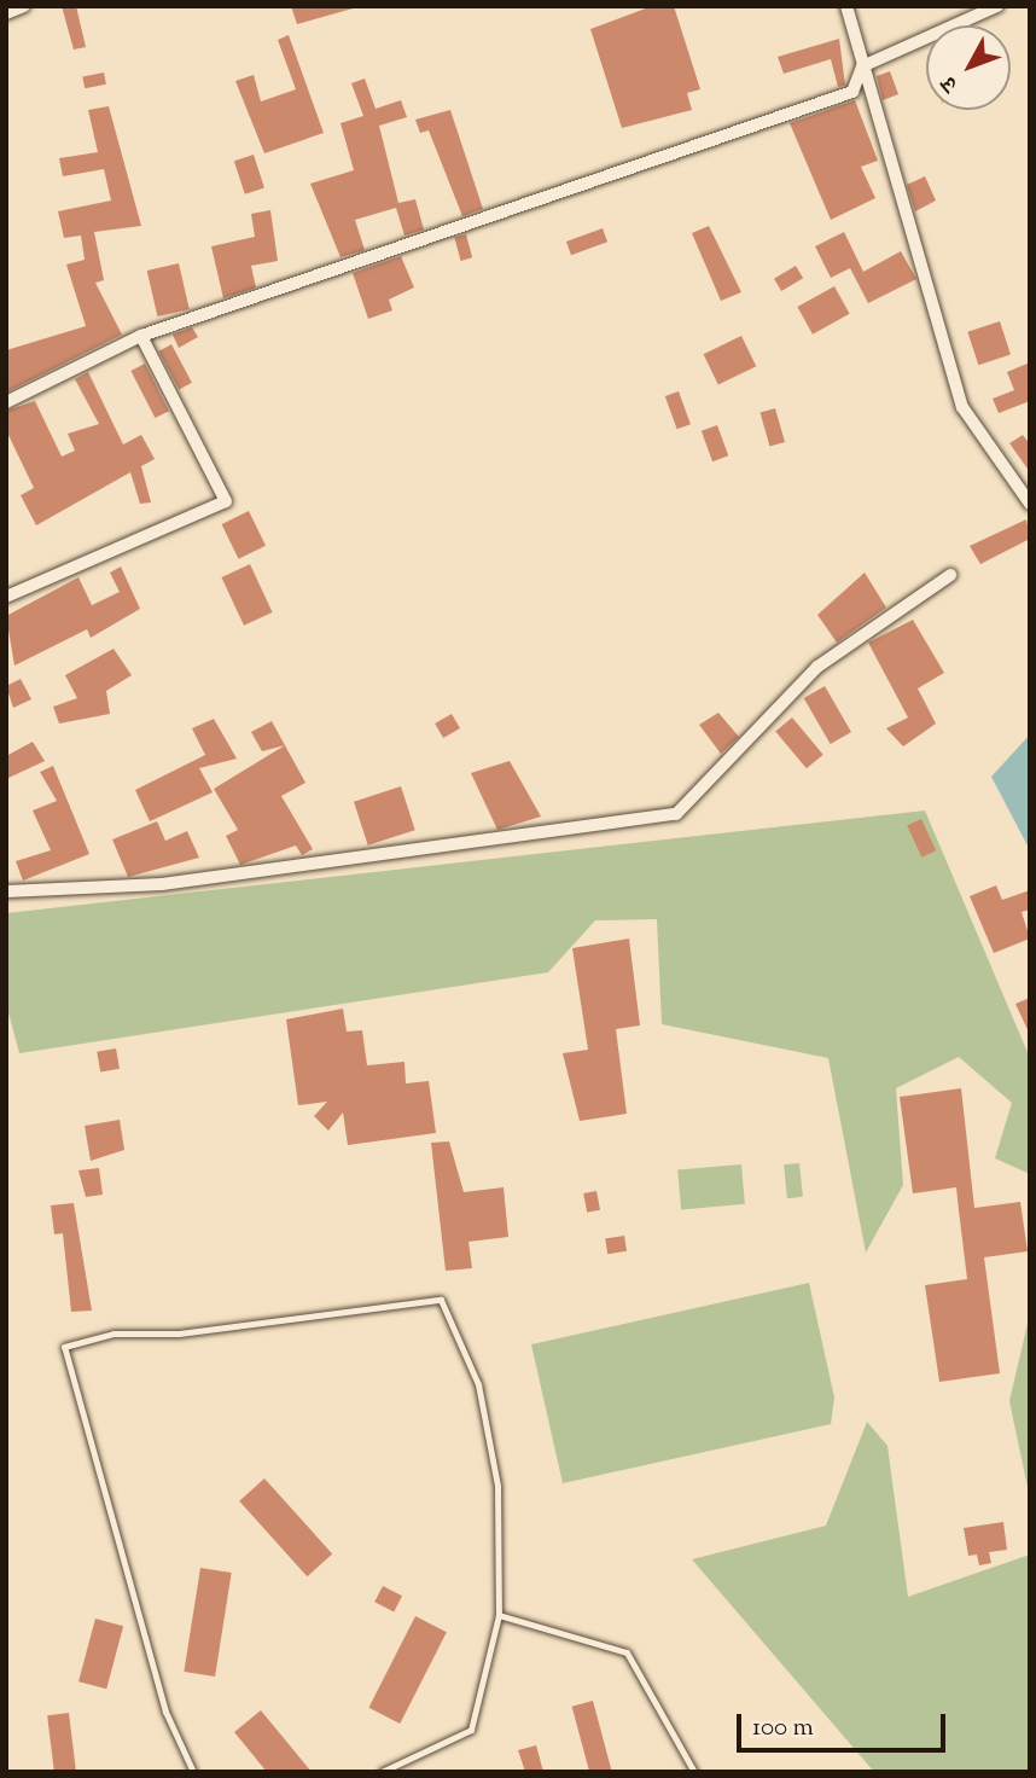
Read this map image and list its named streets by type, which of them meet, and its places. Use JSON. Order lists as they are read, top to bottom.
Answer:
{
  "scale_bar": "100 m",
  "north": "bottom left"
}
